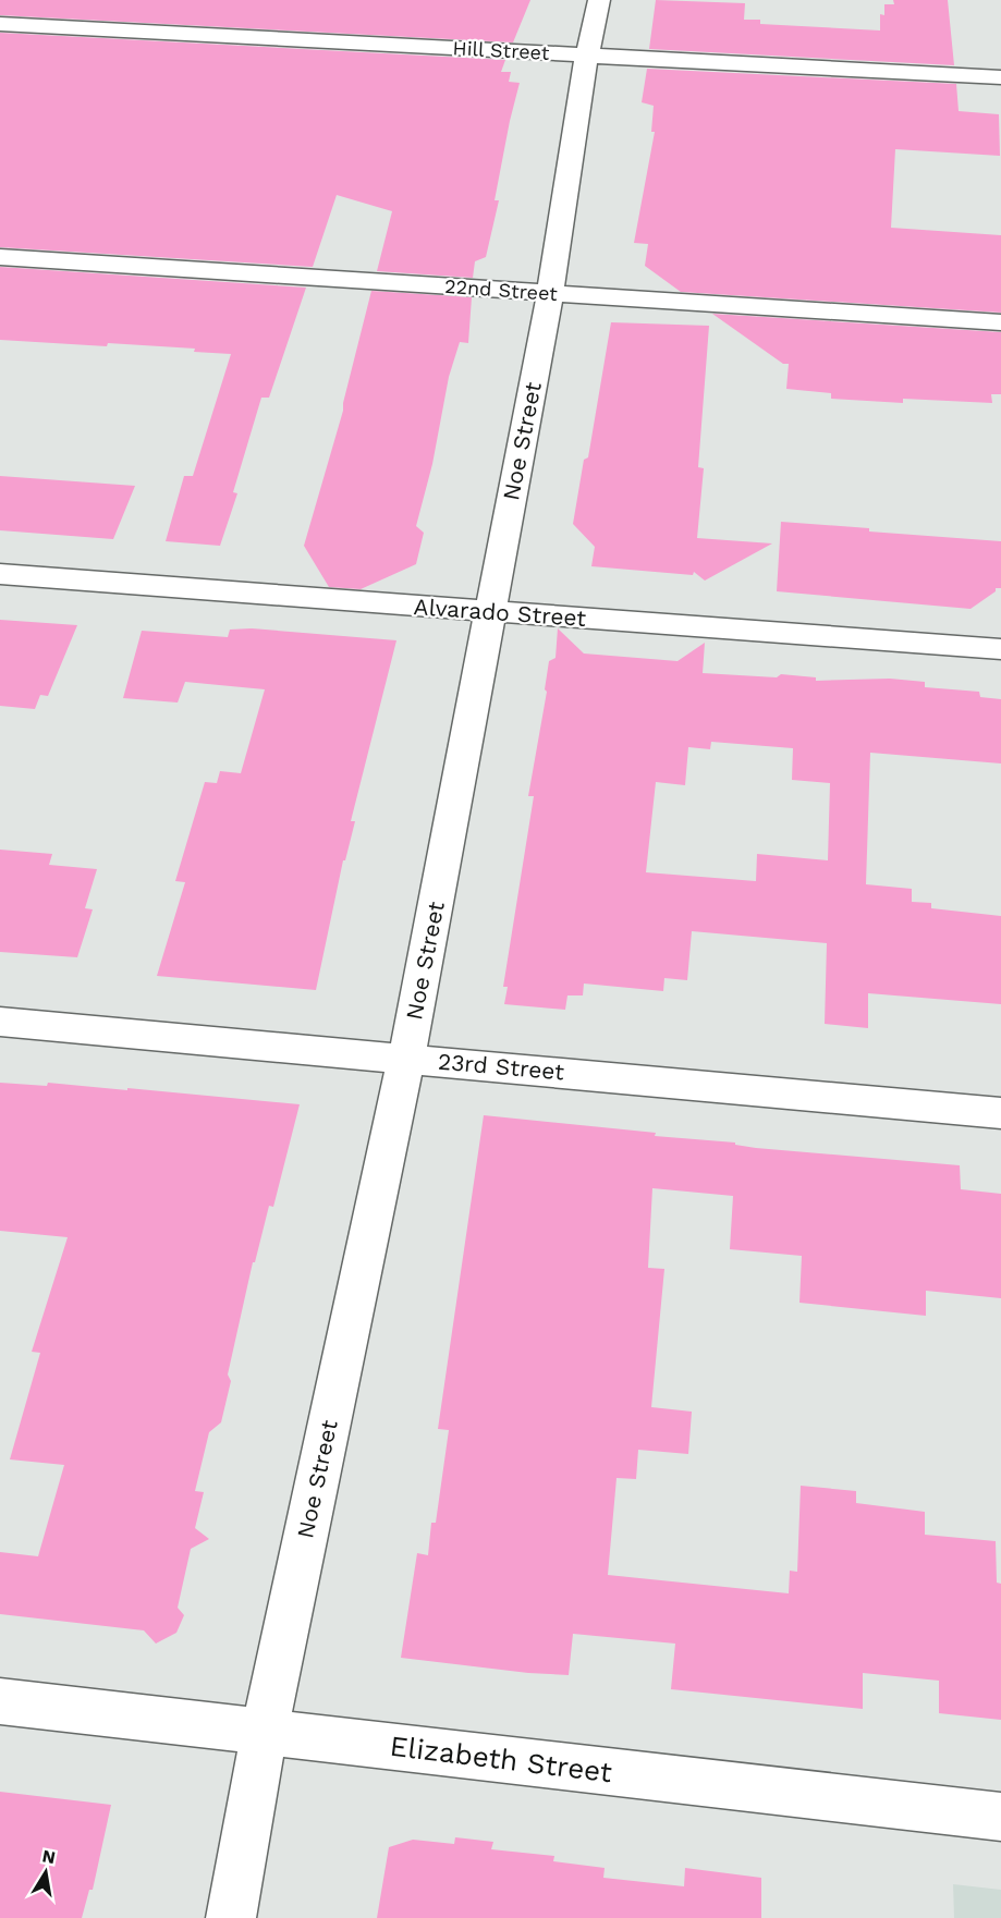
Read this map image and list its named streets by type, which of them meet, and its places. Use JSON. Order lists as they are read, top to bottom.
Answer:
{
  "streets": {
    "street": [
      "Hill Street",
      "22nd Street",
      "Noe Street",
      "Alvarado Street",
      "23rd Street",
      "Elizabeth Street"
    ]
  },
  "crossings": [
    ["Hill Street", "Noe Street"],
    ["22nd Street", "Noe Street"],
    ["Noe Street", "Alvarado Street"],
    ["Noe Street", "23rd Street"],
    ["Noe Street", "Elizabeth Street"]
  ],
  "north": "top"
}
